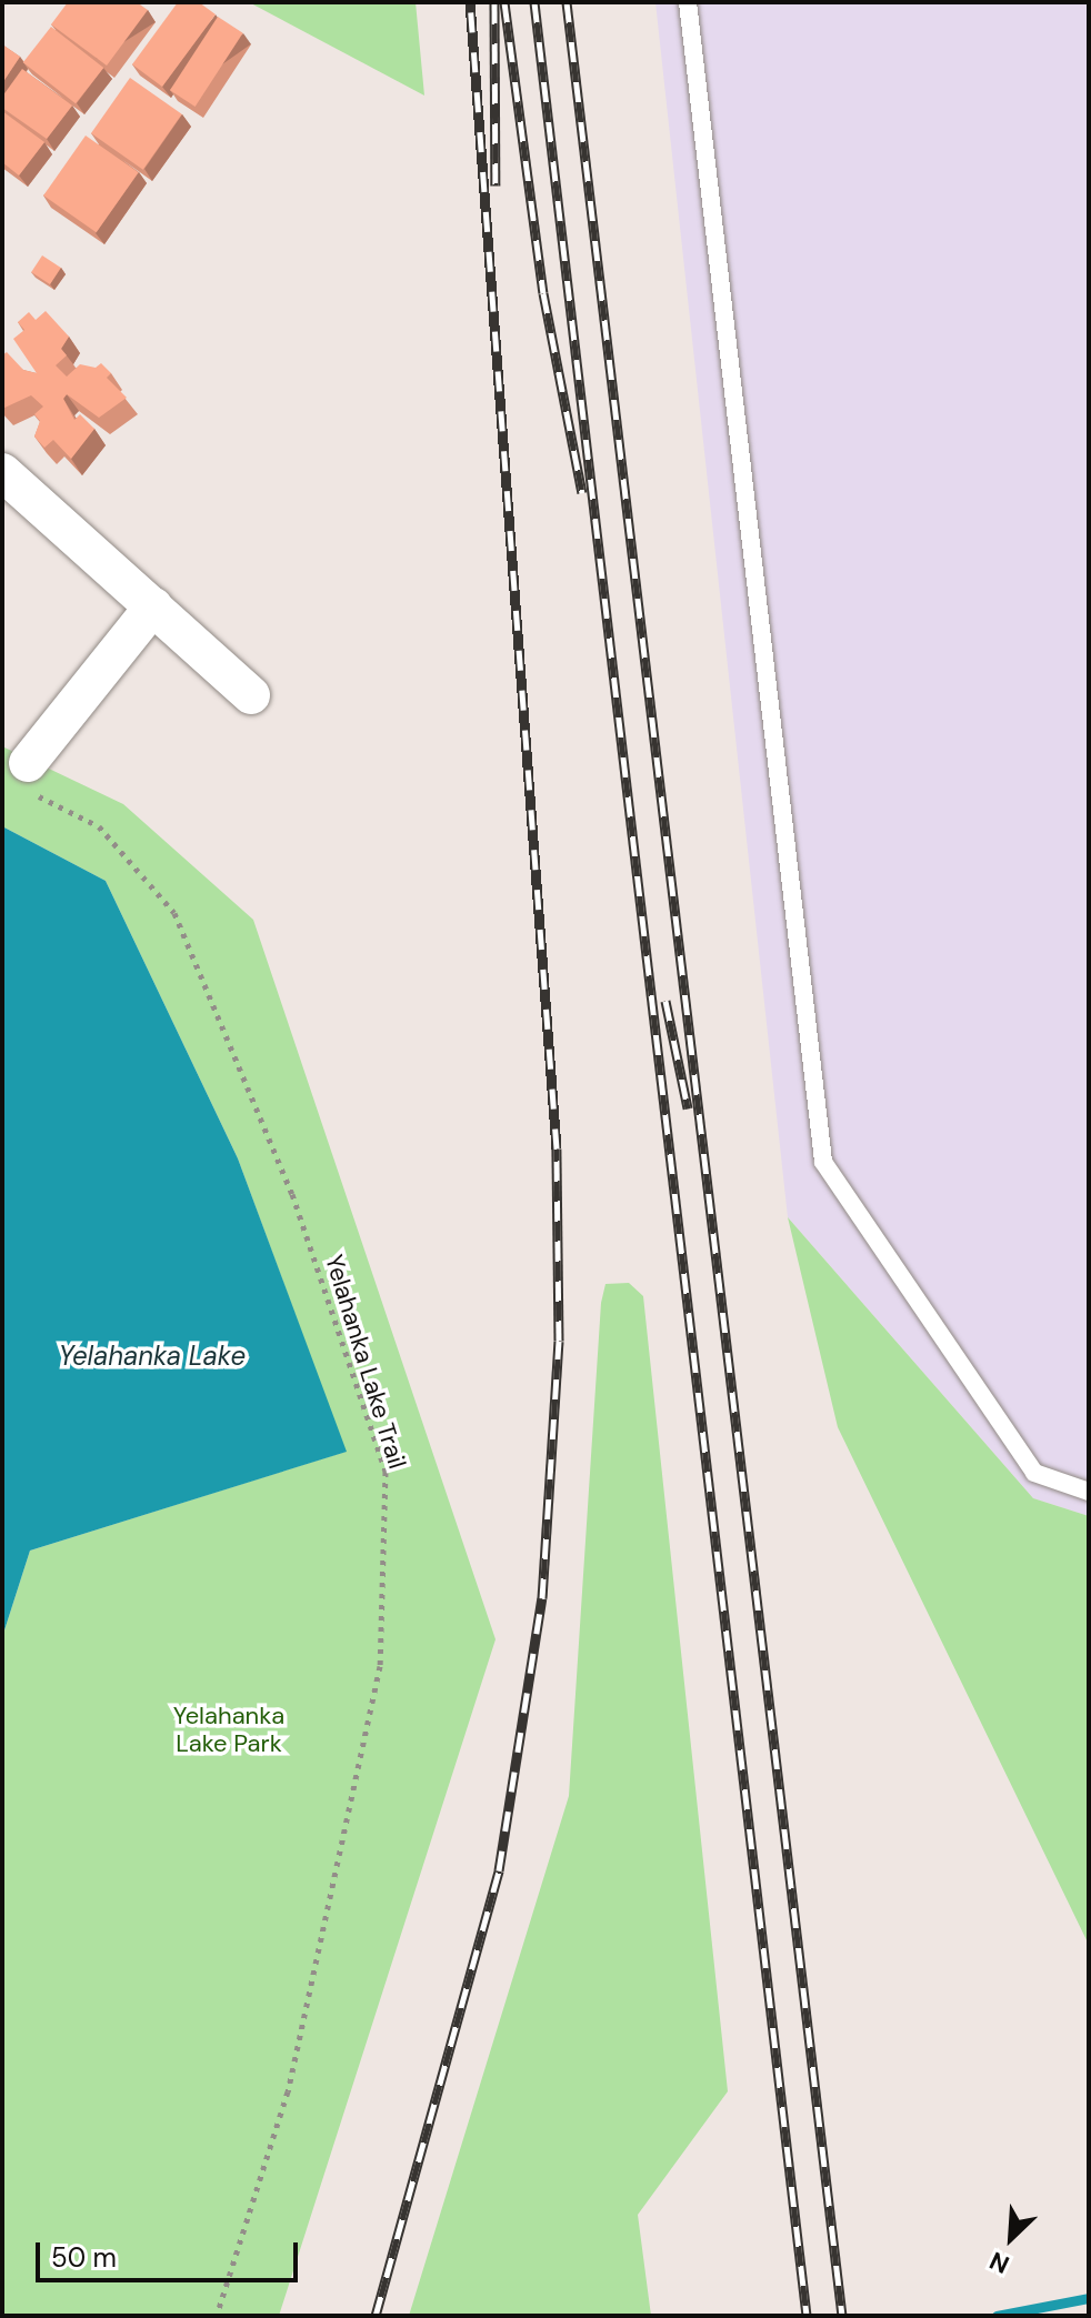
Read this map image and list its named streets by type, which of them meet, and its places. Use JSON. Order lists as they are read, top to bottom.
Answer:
{
  "streets": {
    "path": ["Yelahanka Lake Trail"]
  },
  "water": ["Yelahanka Lake"],
  "parks": ["Yelahanka Lake Park"],
  "scale_bar": "50 m",
  "north": "bottom left"
}
